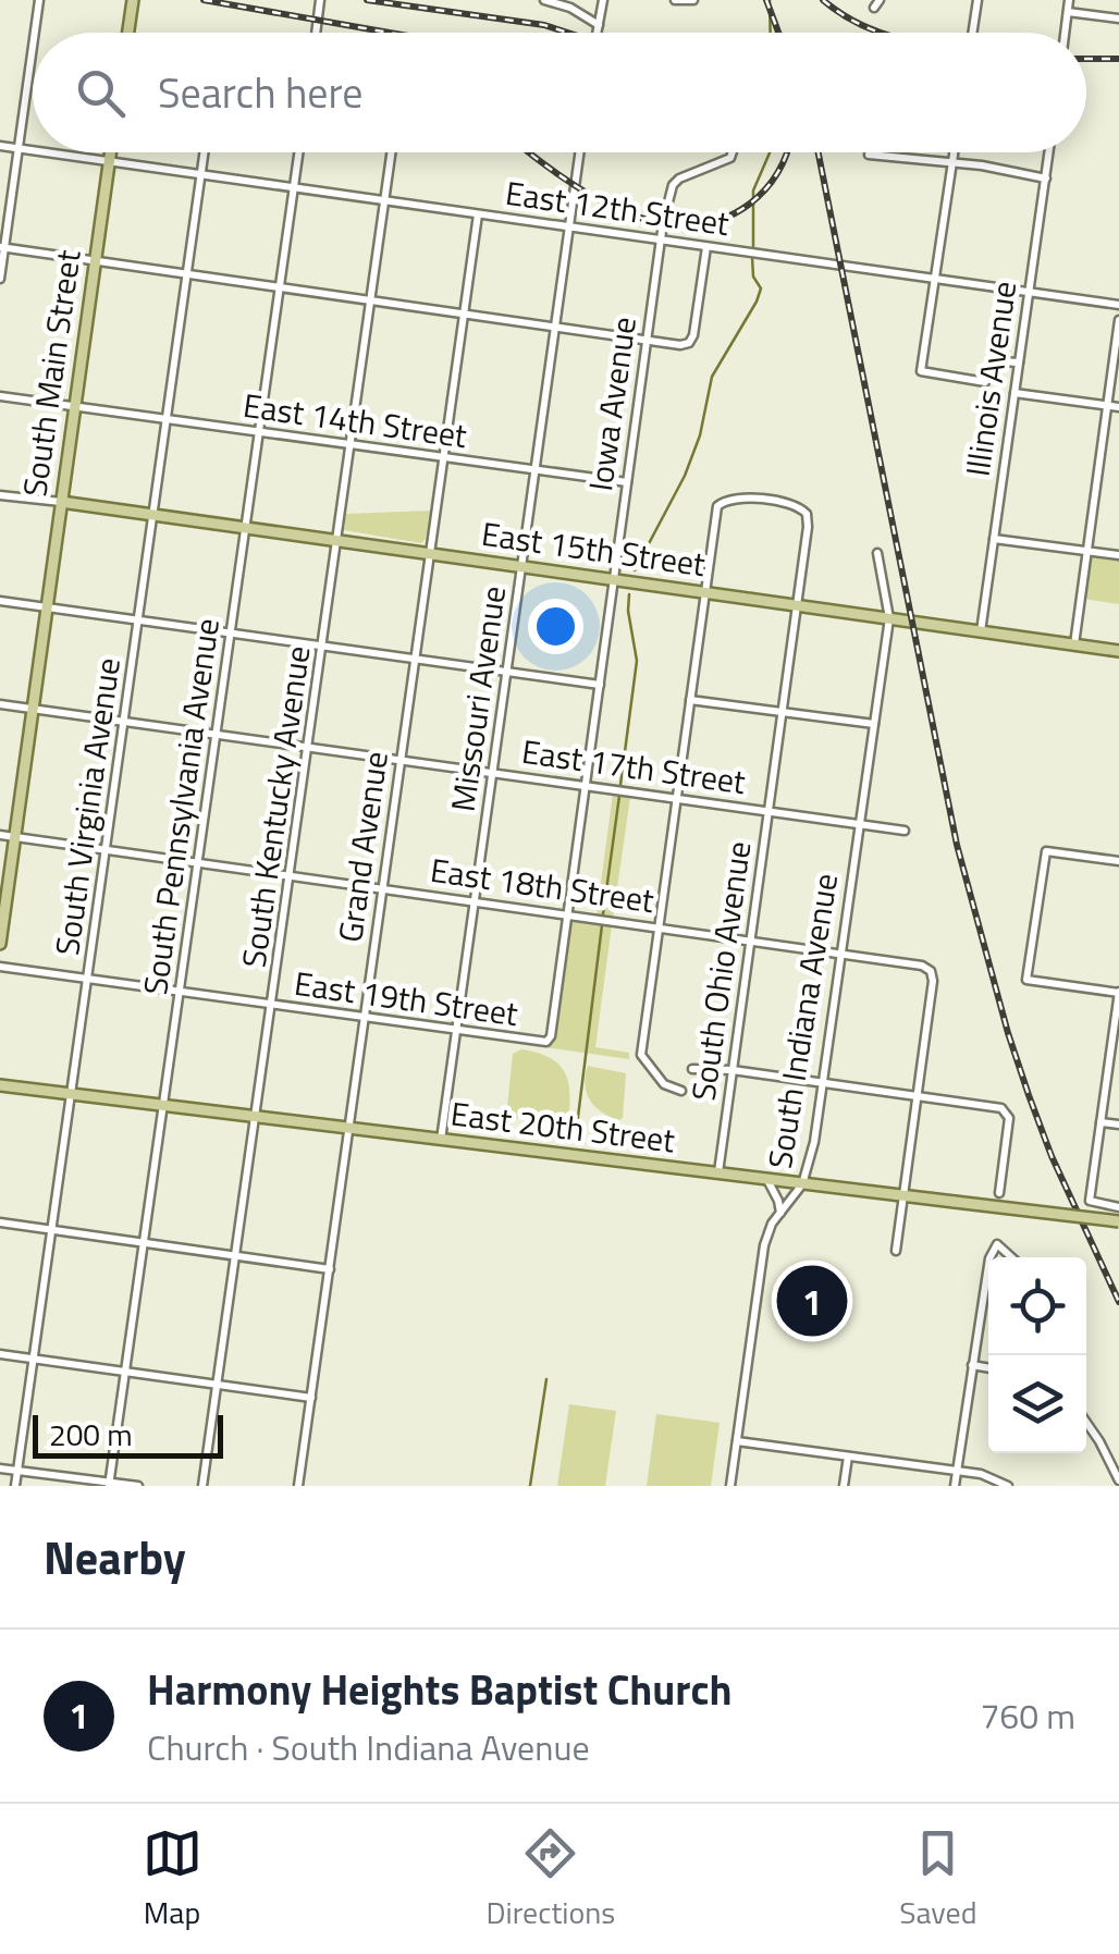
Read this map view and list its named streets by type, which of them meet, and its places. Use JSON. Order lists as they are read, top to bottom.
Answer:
{
  "streets": {
    "main road": ["South Main Street", "East 15th Street", "East 20th Street"],
    "street": [
      "East 12th Street",
      "Illinois Avenue",
      "Iowa Avenue",
      "East 14th Street",
      "Missouri Avenue",
      "East 17th Street",
      "South Virginia Avenue",
      "South Pennsylvania Avenue",
      "South Kentucky Avenue",
      "Grand Avenue",
      "East 18th Street",
      "South Ohio Avenue",
      "East 19th Street",
      "South Indiana Avenue"
    ]
  },
  "crossings": [
    ["East 12th Street", "South Main Street"],
    ["East 12th Street", "Illinois Avenue"],
    ["East 12th Street", "Iowa Avenue"],
    ["East 12th Street", "Missouri Avenue"],
    ["East 12th Street", "South Virginia Avenue"],
    ["East 12th Street", "South Pennsylvania Avenue"],
    ["East 12th Street", "South Kentucky Avenue"],
    ["East 12th Street", "Grand Avenue"],
    ["South Main Street", "East 14th Street"],
    ["South Main Street", "East 15th Street"],
    ["South Main Street", "East 17th Street"],
    ["South Main Street", "East 18th Street"],
    ["Illinois Avenue", "East 15th Street"],
    ["Iowa Avenue", "East 14th Street"],
    ["Iowa Avenue", "East 15th Street"],
    ["Iowa Avenue", "East 17th Street"],
    ["Iowa Avenue", "East 18th Street"],
    ["Iowa Avenue", "East 19th Street"],
    ["East 14th Street", "Missouri Avenue"],
    ["East 14th Street", "South Virginia Avenue"],
    ["East 14th Street", "South Pennsylvania Avenue"],
    ["East 14th Street", "South Kentucky Avenue"],
    ["East 14th Street", "Grand Avenue"],
    ["East 15th Street", "Missouri Avenue"],
    ["East 15th Street", "South Virginia Avenue"],
    ["East 15th Street", "South Pennsylvania Avenue"],
    ["East 15th Street", "South Kentucky Avenue"],
    ["East 15th Street", "Grand Avenue"],
    ["East 15th Street", "South Ohio Avenue"],
    ["East 15th Street", "South Indiana Avenue"],
    ["Missouri Avenue", "East 17th Street"],
    ["Missouri Avenue", "East 18th Street"],
    ["Missouri Avenue", "East 19th Street"],
    ["Missouri Avenue", "East 20th Street"],
    ["East 17th Street", "South Virginia Avenue"],
    ["East 17th Street", "South Pennsylvania Avenue"],
    ["East 17th Street", "South Kentucky Avenue"],
    ["East 17th Street", "Grand Avenue"],
    ["East 17th Street", "South Ohio Avenue"],
    ["East 17th Street", "South Indiana Avenue"],
    ["South Virginia Avenue", "East 18th Street"],
    ["South Virginia Avenue", "East 19th Street"],
    ["South Virginia Avenue", "East 20th Street"],
    ["South Pennsylvania Avenue", "East 18th Street"],
    ["South Pennsylvania Avenue", "East 19th Street"],
    ["South Pennsylvania Avenue", "East 20th Street"],
    ["South Kentucky Avenue", "East 18th Street"],
    ["South Kentucky Avenue", "East 19th Street"],
    ["South Kentucky Avenue", "East 20th Street"],
    ["Grand Avenue", "East 18th Street"],
    ["Grand Avenue", "East 19th Street"],
    ["Grand Avenue", "East 20th Street"],
    ["East 18th Street", "South Ohio Avenue"],
    ["East 18th Street", "South Indiana Avenue"],
    ["South Ohio Avenue", "East 20th Street"],
    ["South Indiana Avenue", "East 20th Street"]
  ],
  "scale_bar": "200 m",
  "page": {
    "search": "Search here",
    "pins": "1",
    "scale": "200 m",
    "heading": "Nearby",
    "list": [
      {
        "mark": "1",
        "name": "Harmony Heights Baptist Church",
        "note": "Church · South Indiana Avenue",
        "value": "760 m"
      }
    ],
    "nav": ["Map", "Directions", "Saved"]
  }
}
